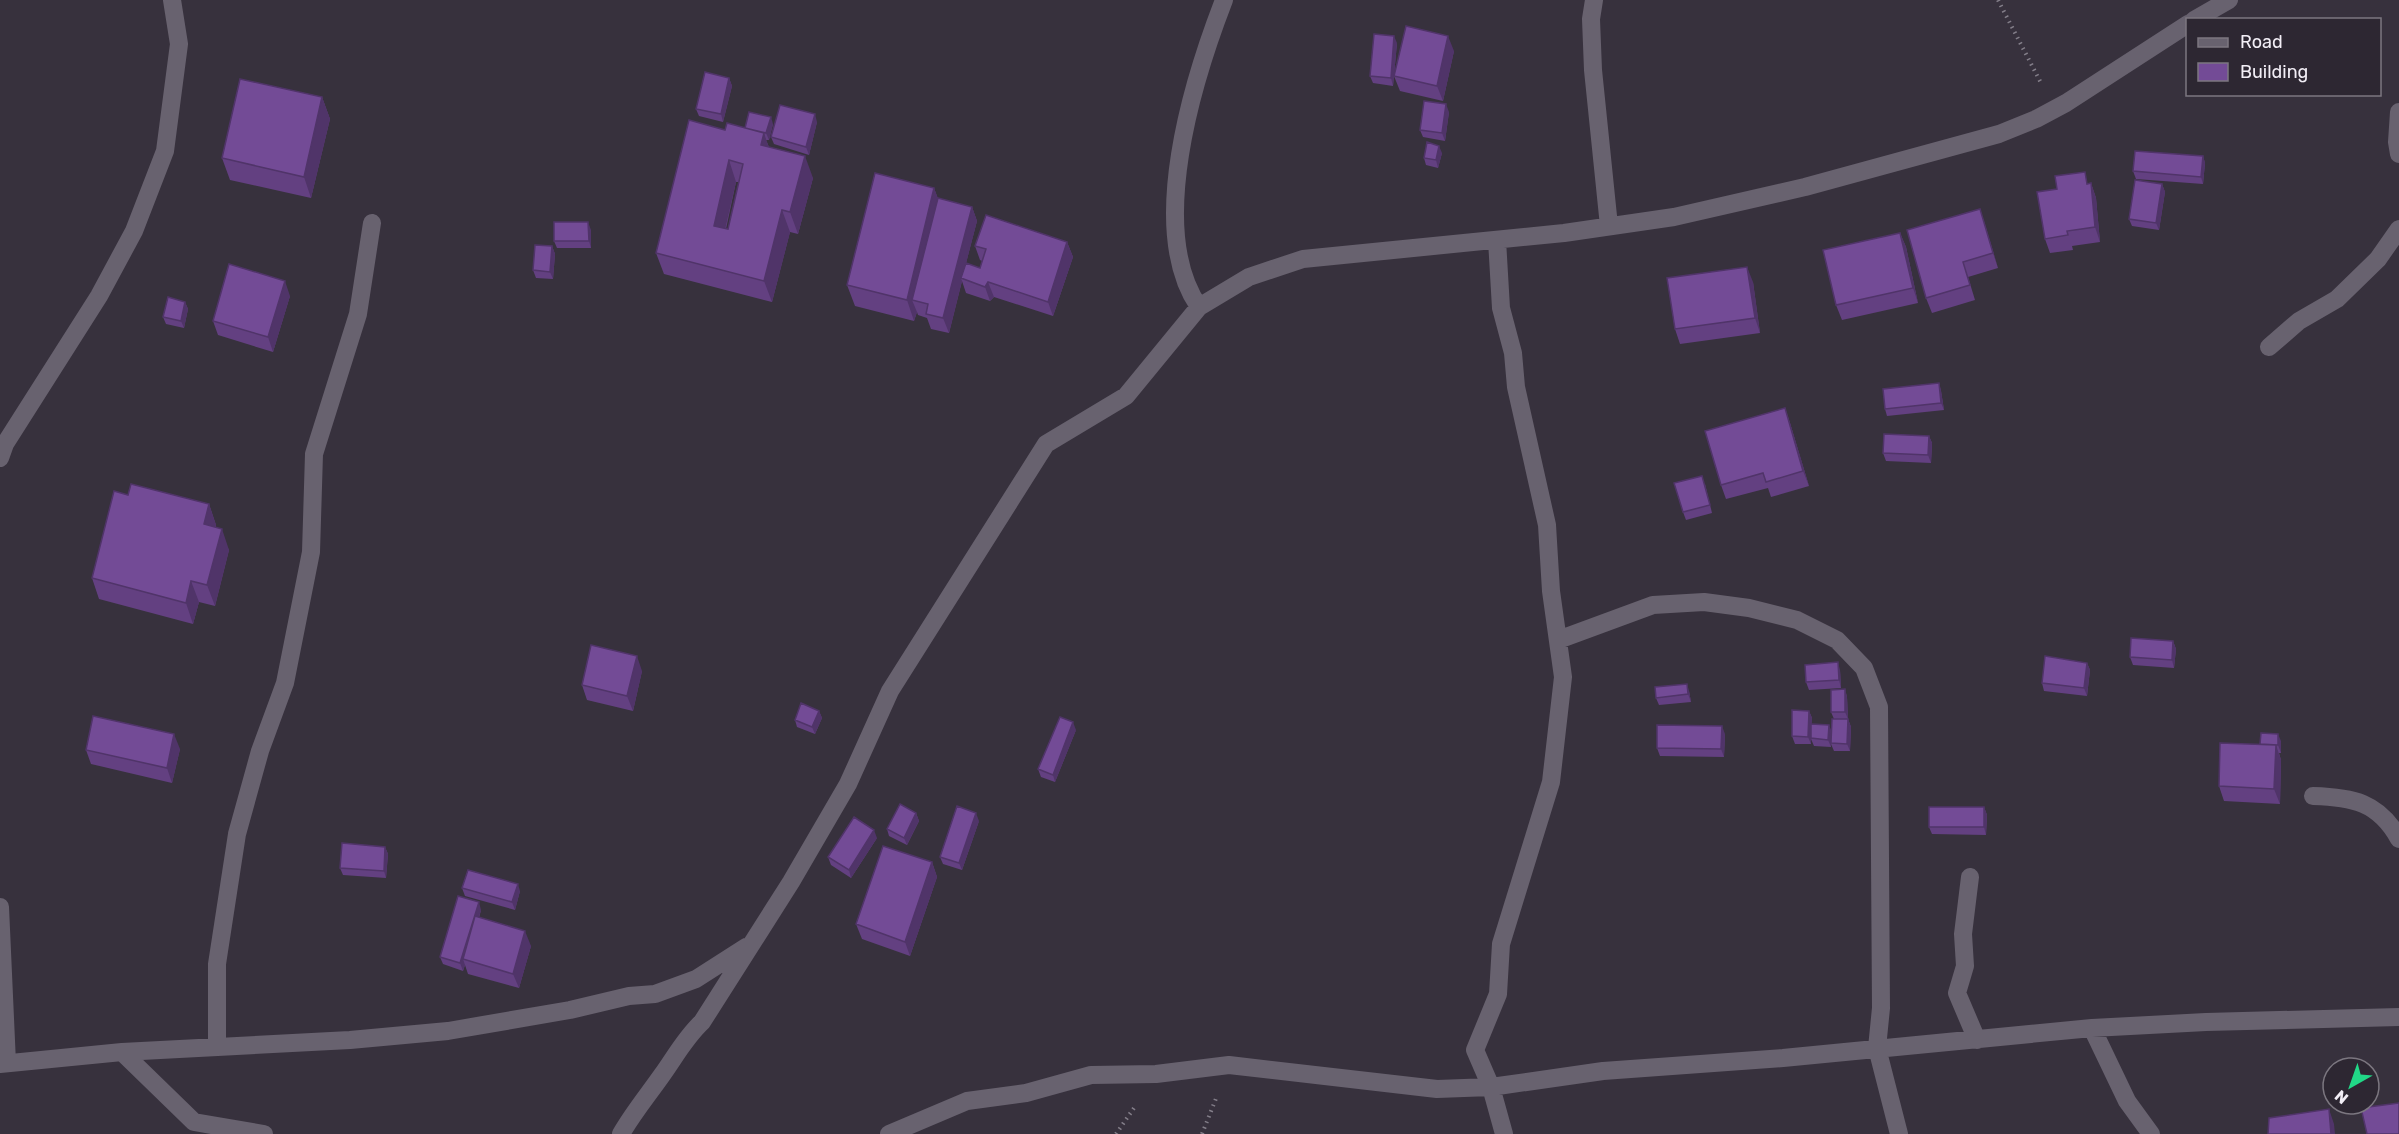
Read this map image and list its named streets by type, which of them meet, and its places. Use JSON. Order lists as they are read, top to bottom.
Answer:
{
  "legend": ["Road", "Building"],
  "north": "bottom left"
}
